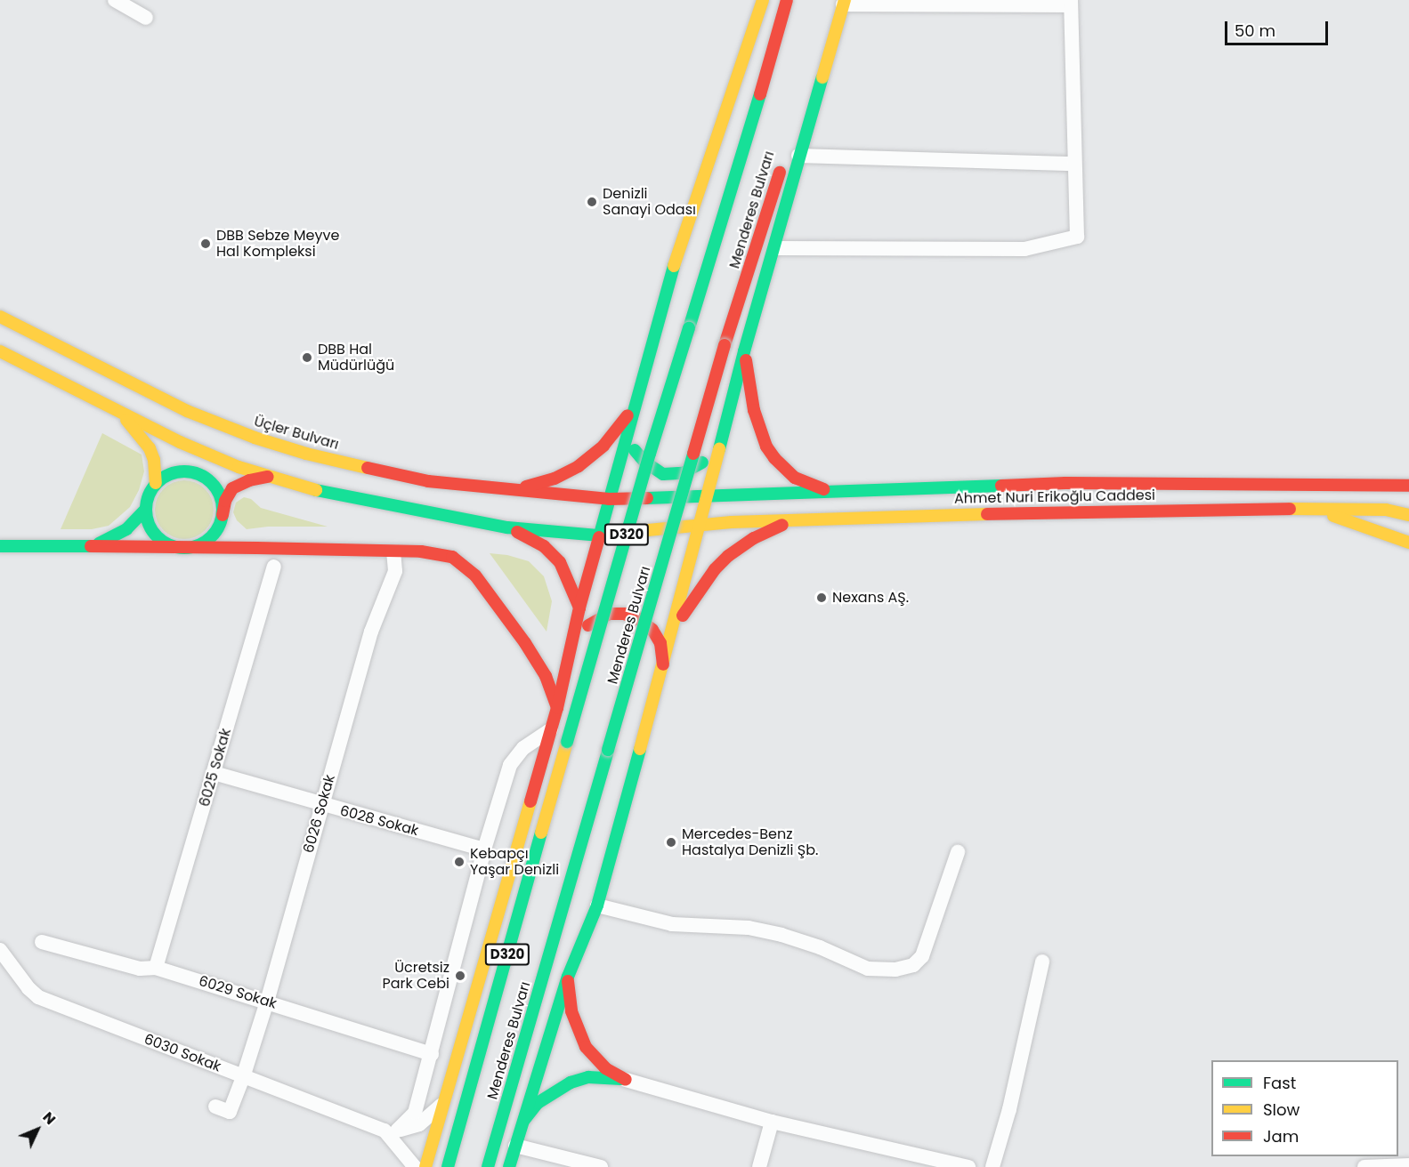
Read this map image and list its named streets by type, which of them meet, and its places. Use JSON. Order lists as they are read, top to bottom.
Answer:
{
  "streets": {
    "main road": [
      "Menderes Bulvarı",
      "Üçler Bulvarı",
      "Ahmet Nuri Erikoğlu Caddesi",
      "D320"
    ],
    "street": [
      "6025 Sokak",
      "6026 Sokak",
      "6028 Sokak",
      "6029 Sokak",
      "6030 Sokak"
    ]
  },
  "crossings": [
    ["Üçler Bulvarı", "Ahmet Nuri Erikoğlu Caddesi"],
    ["6025 Sokak", "6028 Sokak"],
    ["6025 Sokak", "6029 Sokak"],
    ["6026 Sokak", "6028 Sokak"],
    ["6026 Sokak", "6029 Sokak"],
    ["6026 Sokak", "6030 Sokak"]
  ],
  "places": [
    "Denizli Sanayi Odası",
    "DBB Sebze Meyve Hal Kompleksi",
    "DBB Hal Müdürlüğü",
    "Nexans AŞ.",
    "Mercedes-Benz Hastalya Denizli Şb.",
    "Kebapçı Yaşar Denizli",
    "Ücretsiz Park Cebi"
  ],
  "legend": ["Fast", "Slow", "Jam"],
  "scale_bar": "50 m",
  "north": "top right"
}
